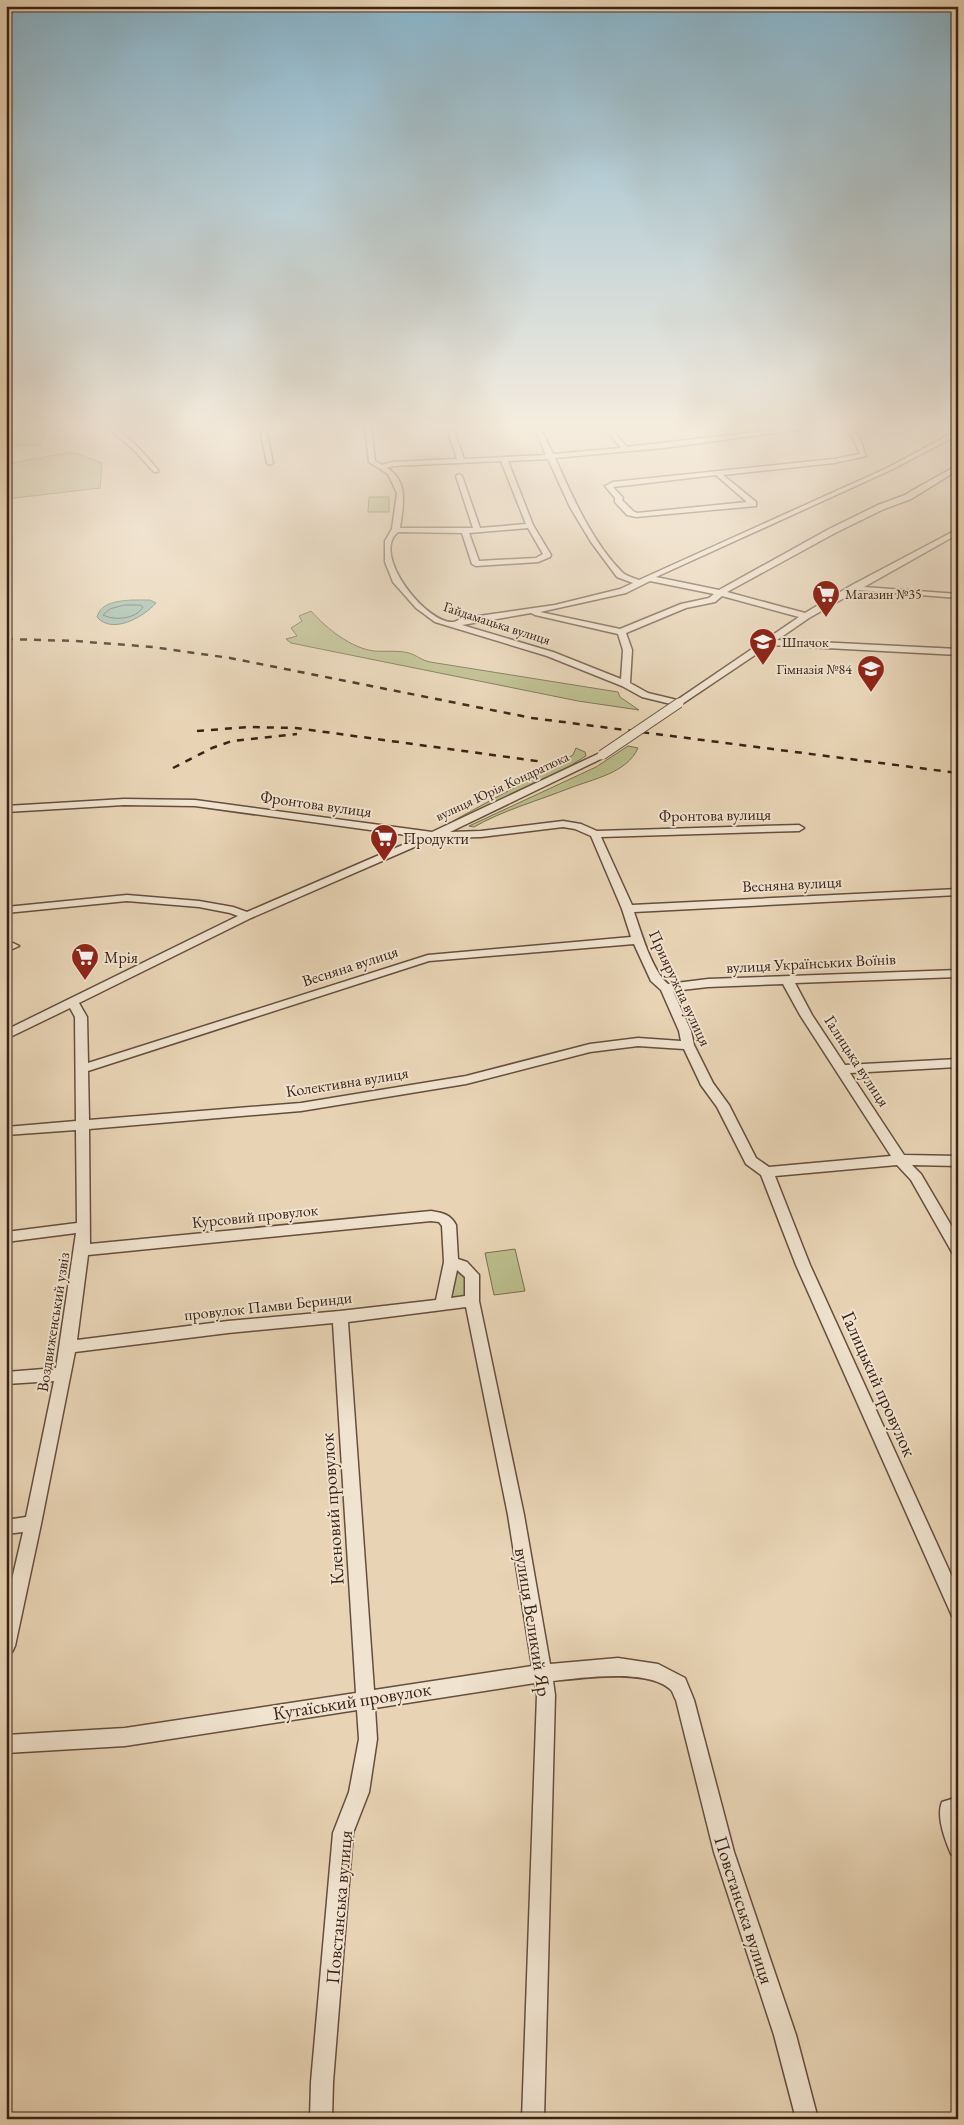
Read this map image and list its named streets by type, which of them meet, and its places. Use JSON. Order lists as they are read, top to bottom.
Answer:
{
  "streets": {
    "street": [
      "Гайдамацька вулиця",
      "вулиця Юрія Кондратюка",
      "Фронтова вулиця",
      "Весняна вулиця",
      "вулиця Українських Воїнів",
      "Прияружна вулиця",
      "Галицька вулиця",
      "Колективна вулиця",
      "Курсовий провулок",
      "провулок Памви Беринди",
      "Воздвиженський узвіз",
      "Галицький провулок",
      "Кленовий провулок",
      "вулиця Великий Яр",
      "Кутаїський провулок",
      "Повстанська вулиця"
    ]
  },
  "crossings": [
    ["Гайдамацька вулиця", "вулиця Юрія Кондратюка"],
    ["вулиця Юрія Кондратюка", "Фронтова вулиця"],
    ["вулиця Юрія Кондратюка", "Воздвиженський узвіз"],
    ["Фронтова вулиця", "Прияружна вулиця"],
    ["Весняна вулиця", "Прияружна вулиця"],
    ["Весняна вулиця", "Воздвиженський узвіз"],
    ["вулиця Українських Воїнів", "Прияружна вулиця"],
    ["вулиця Українських Воїнів", "Галицька вулиця"],
    ["Прияружна вулиця", "Колективна вулиця"],
    ["Прияружна вулиця", "Галицький провулок"],
    ["Колективна вулиця", "Воздвиженський узвіз"],
    ["Курсовий провулок", "Воздвиженський узвіз"],
    ["Курсовий провулок", "вулиця Великий Яр"],
    ["провулок Памви Беринди", "Воздвиженський узвіз"],
    ["провулок Памви Беринди", "Кленовий провулок"],
    ["провулок Памви Беринди", "вулиця Великий Яр"],
    ["Кленовий провулок", "Кутаїський провулок"],
    ["Кленовий провулок", "Повстанська вулиця"],
    ["вулиця Великий Яр", "Кутаїський провулок"],
    ["Кутаїський провулок", "Повстанська вулиця"]
  ],
  "places": {
    "supermarket": ["Магазин №35", "Продукти", "Мрія"],
    "school or university": ["Шпачок", "Гімназія №84"]
  }
}
